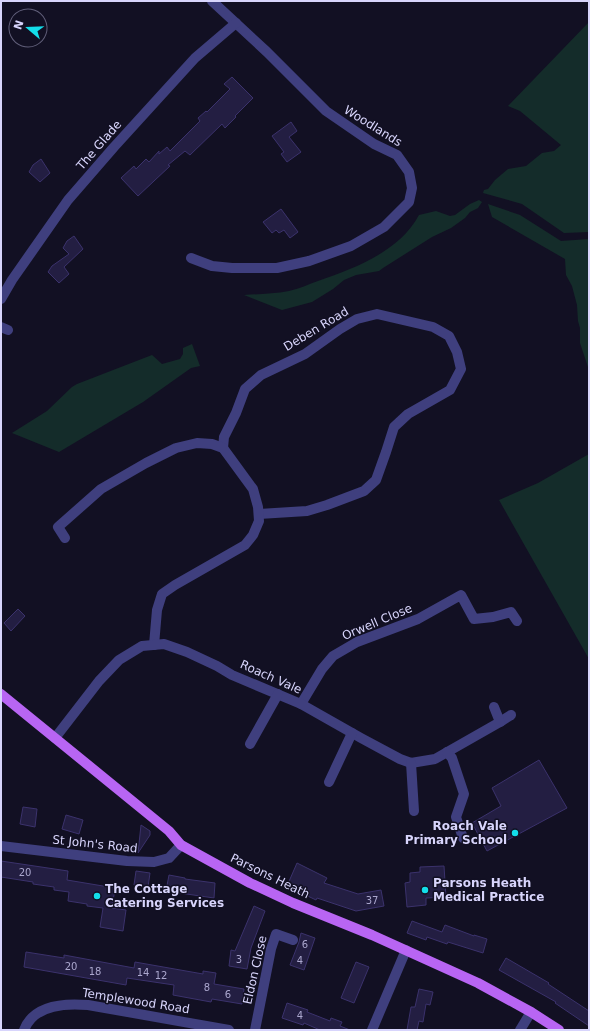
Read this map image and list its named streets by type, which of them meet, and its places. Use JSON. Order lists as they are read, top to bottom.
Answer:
{
  "streets": {
    "main road": ["Parsons Heath"],
    "street": [
      "Woodlands",
      "The Glade",
      "Deben Road",
      "Orwell Close",
      "Roach Vale",
      "St John's Road",
      "Eldon Close",
      "Templewood Road"
    ]
  },
  "crossings": [
    ["Woodlands", "The Glade"],
    ["Orwell Close", "Roach Vale"],
    ["Roach Vale", "Parsons Heath"],
    ["St John's Road", "Parsons Heath"]
  ],
  "places": ["Roach Vale Primary School", "Parsons Heath Medical Practice", "The Cottage Catering Services"],
  "house_numbers": [
    "20",
    "37",
    "6",
    "3",
    "4",
    "20",
    "18",
    "14",
    "12",
    "8",
    "6",
    "4"
  ],
  "north": "left"
}
